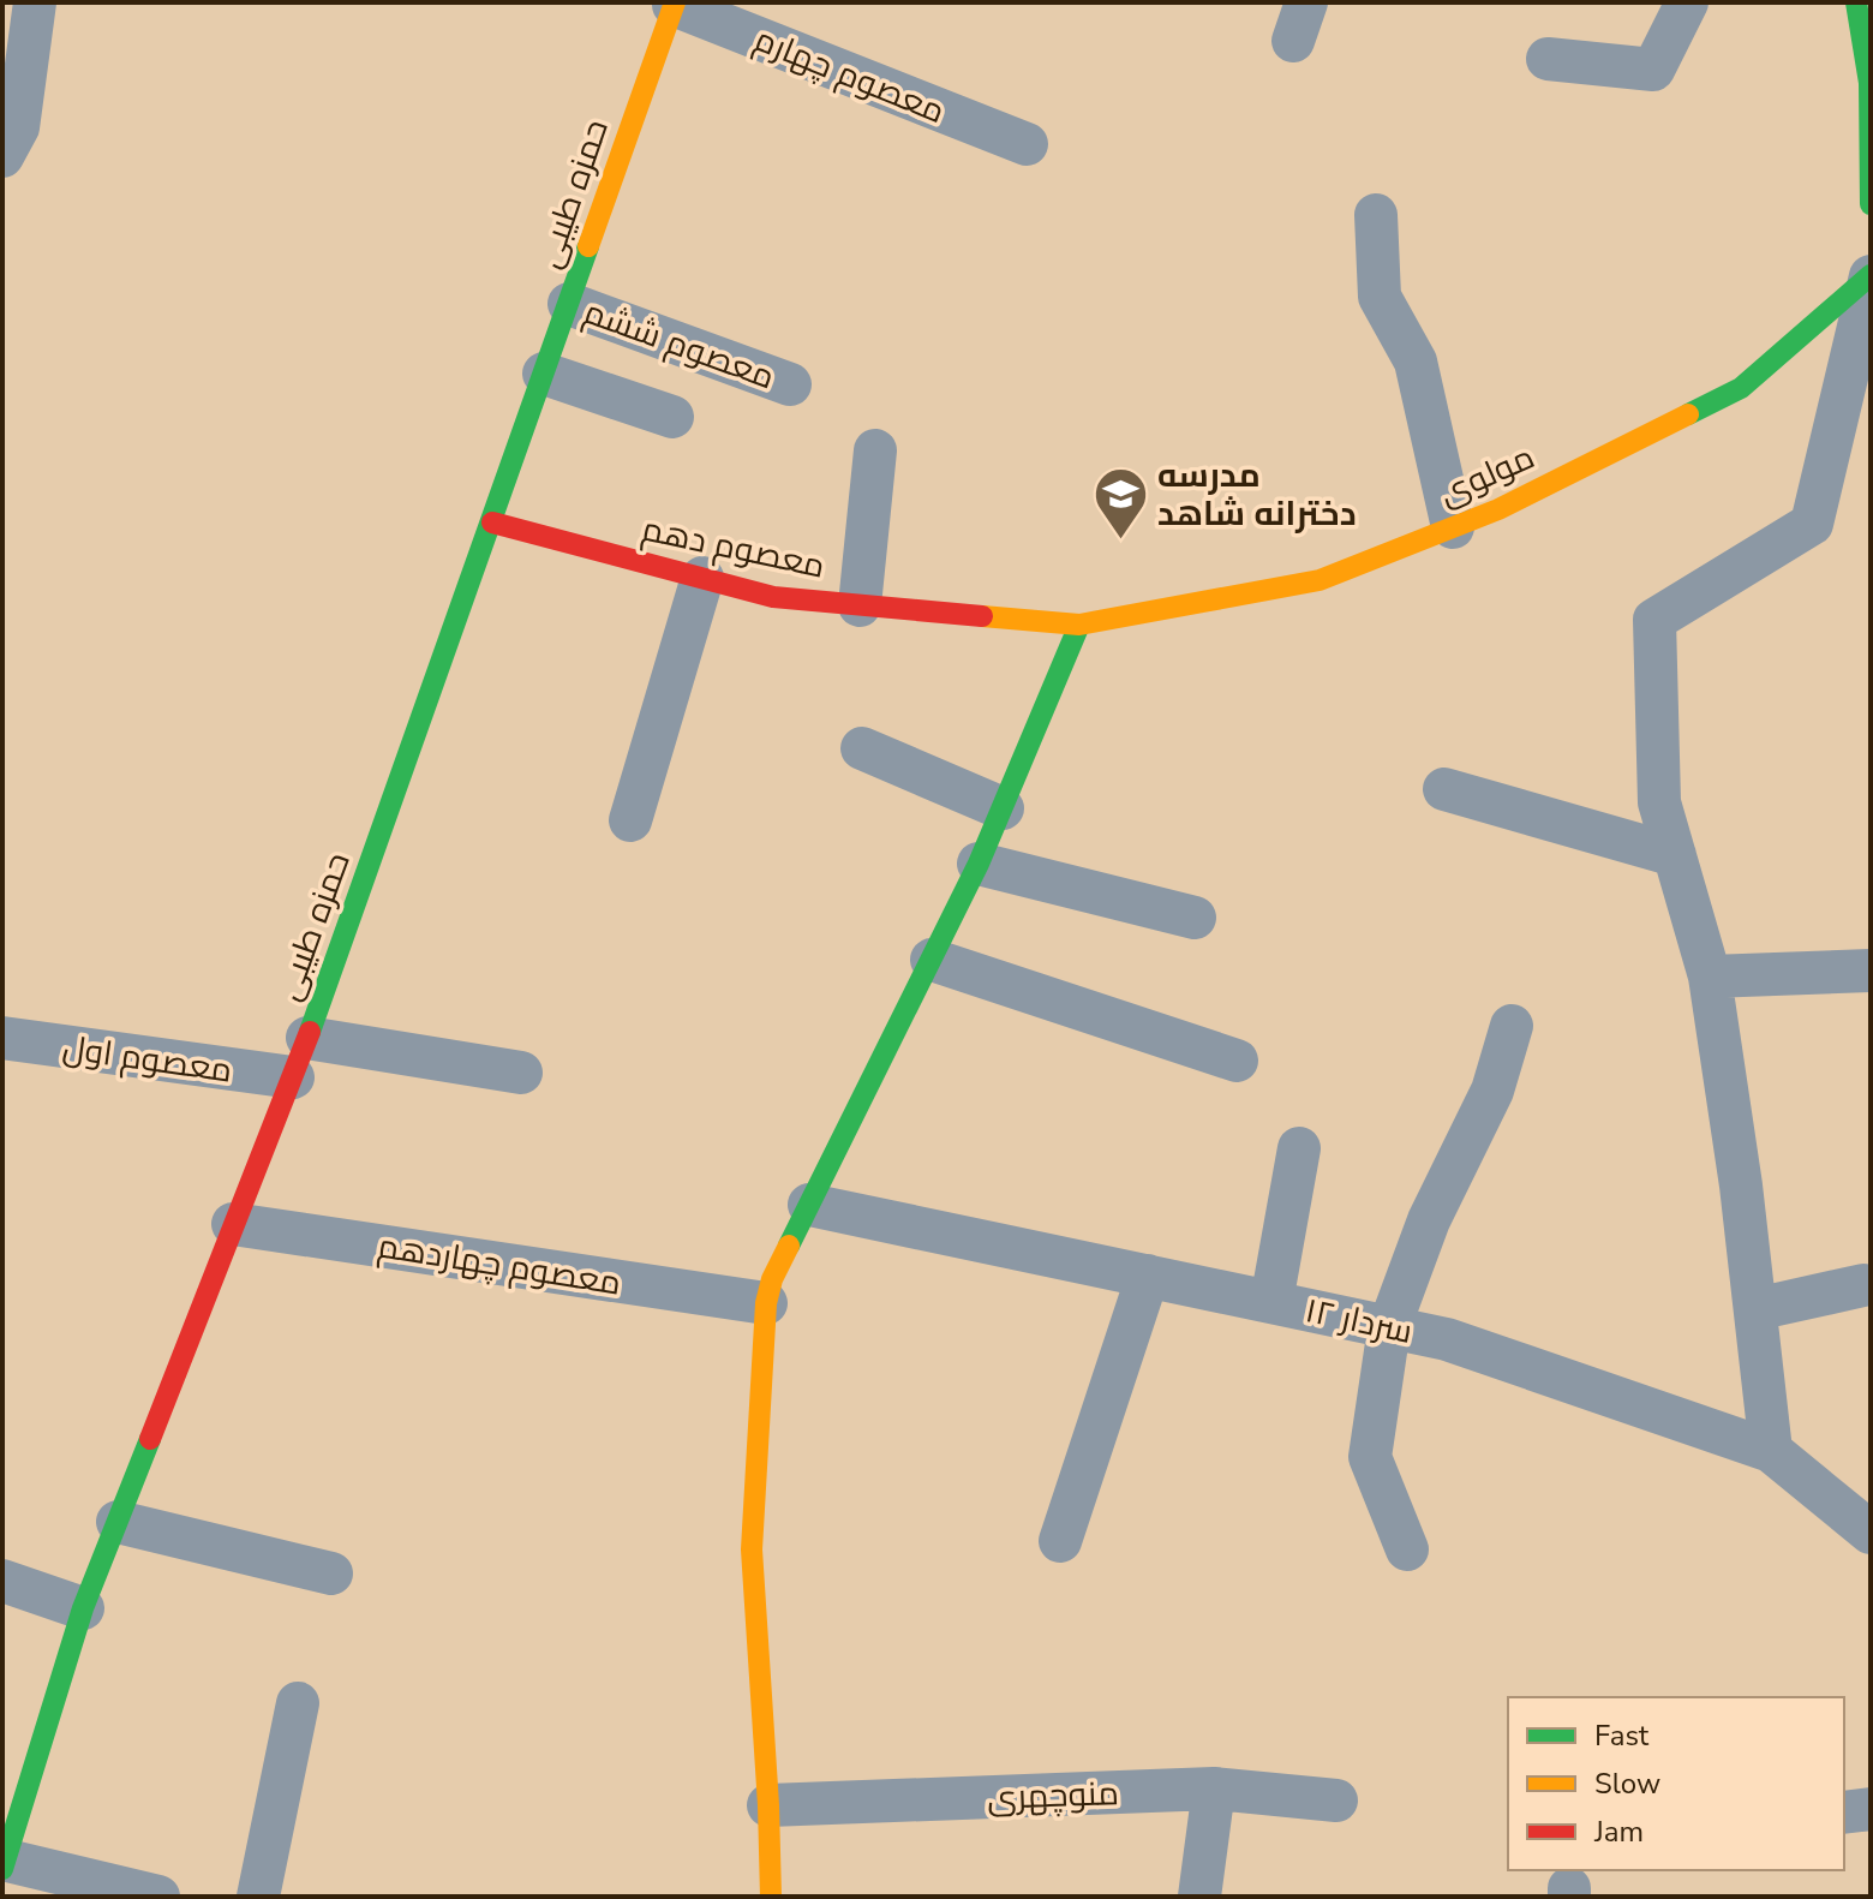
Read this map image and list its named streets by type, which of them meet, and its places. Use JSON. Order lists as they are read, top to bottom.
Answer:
{
  "streets": {
    "street": [
      "معصوم چهارم",
      "حمزه طیبی",
      "معصوم ششم",
      "مولوی",
      "معصوم دهم",
      "معصوم اول",
      "معصوم چهاردهم",
      "سردار ۱۲",
      "منوچهری"
    ]
  },
  "crossings": [
    ["معصوم چهارم", "حمزه طیبی"],
    ["حمزه طیبی", "معصوم ششم"],
    ["حمزه طیبی", "معصوم دهم"],
    ["حمزه طیبی", "معصوم اول"],
    ["حمزه طیبی", "معصوم چهاردهم"],
    ["مولوی", "معصوم دهم"]
  ],
  "places": {
    "school or university": ["مدرسه دخترانه شاهد"]
  },
  "legend": ["Fast", "Slow", "Jam"]
}
